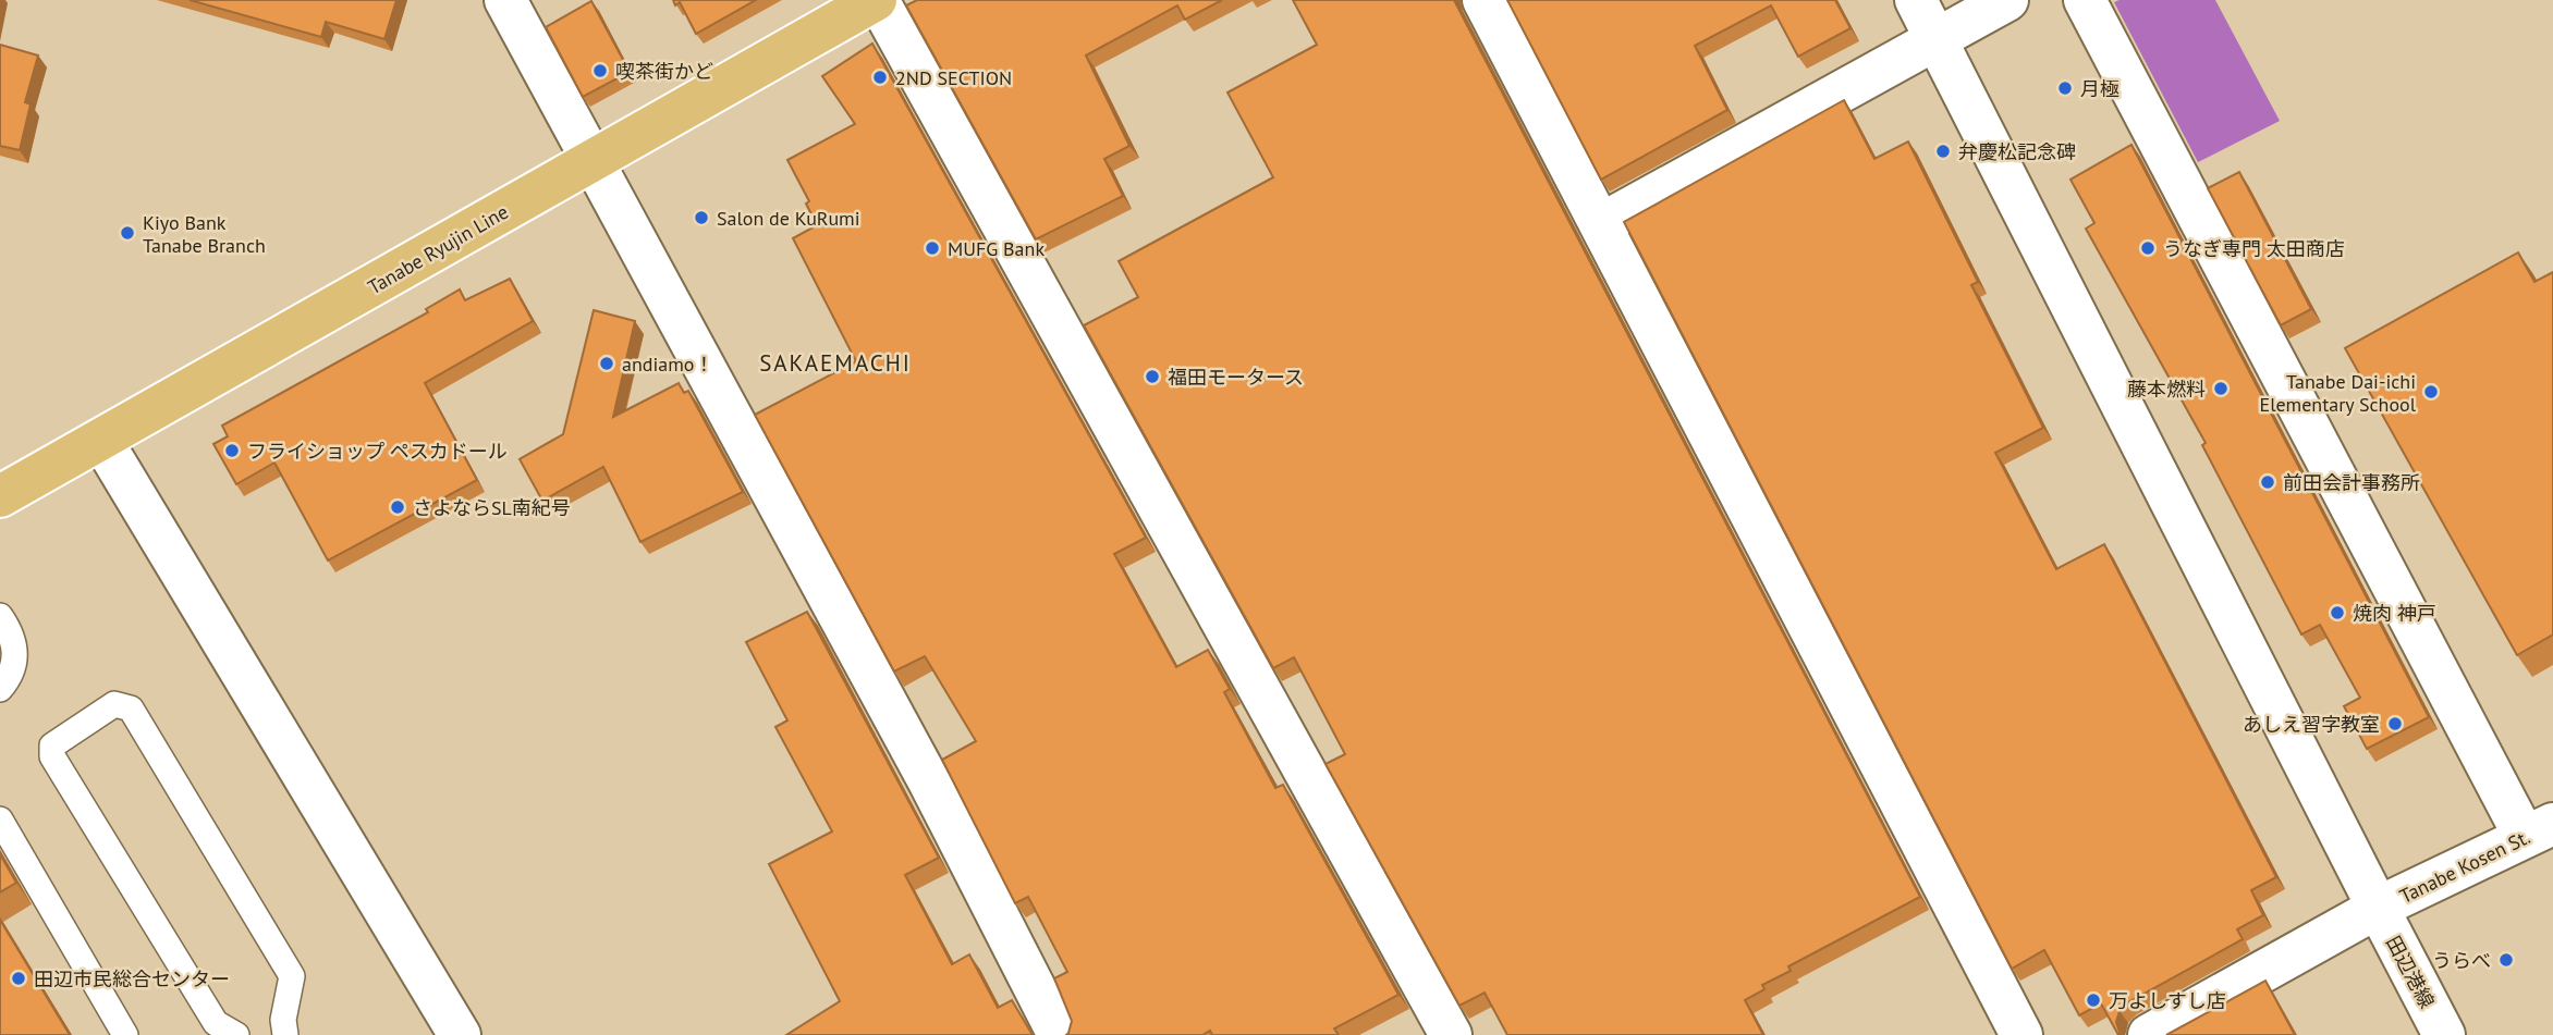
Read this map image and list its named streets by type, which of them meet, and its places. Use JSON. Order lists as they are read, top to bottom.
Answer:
{
  "streets": {
    "main road": ["Tanabe Ryujin Line"],
    "street": ["Tanabe Kosen St.", "田辺港線"]
  },
  "crossings": [
    ["Tanabe Kosen St.", "田辺港線"]
  ],
  "districts": ["SAKAEMACHI"],
  "places": [
    "喫茶街かど",
    "2ND SECTION",
    "月極",
    "弁慶松記念碑",
    "Salon de KuRumi",
    "Kiyo Bank Tanabe Branch",
    "MUFG Bank",
    "うなぎ専門 太田商店",
    "andiamo！",
    "福田モータース",
    "藤本燃料",
    "Tanabe Dai-ichi Elementary School",
    "フライショップ ペスカドール",
    "前田会計事務所",
    "さよならSL南紀号",
    "焼肉 神戸",
    "あしえ習字教室",
    "うらべ",
    "田辺市民総合センター",
    "万よしすし店"
  ]
}
